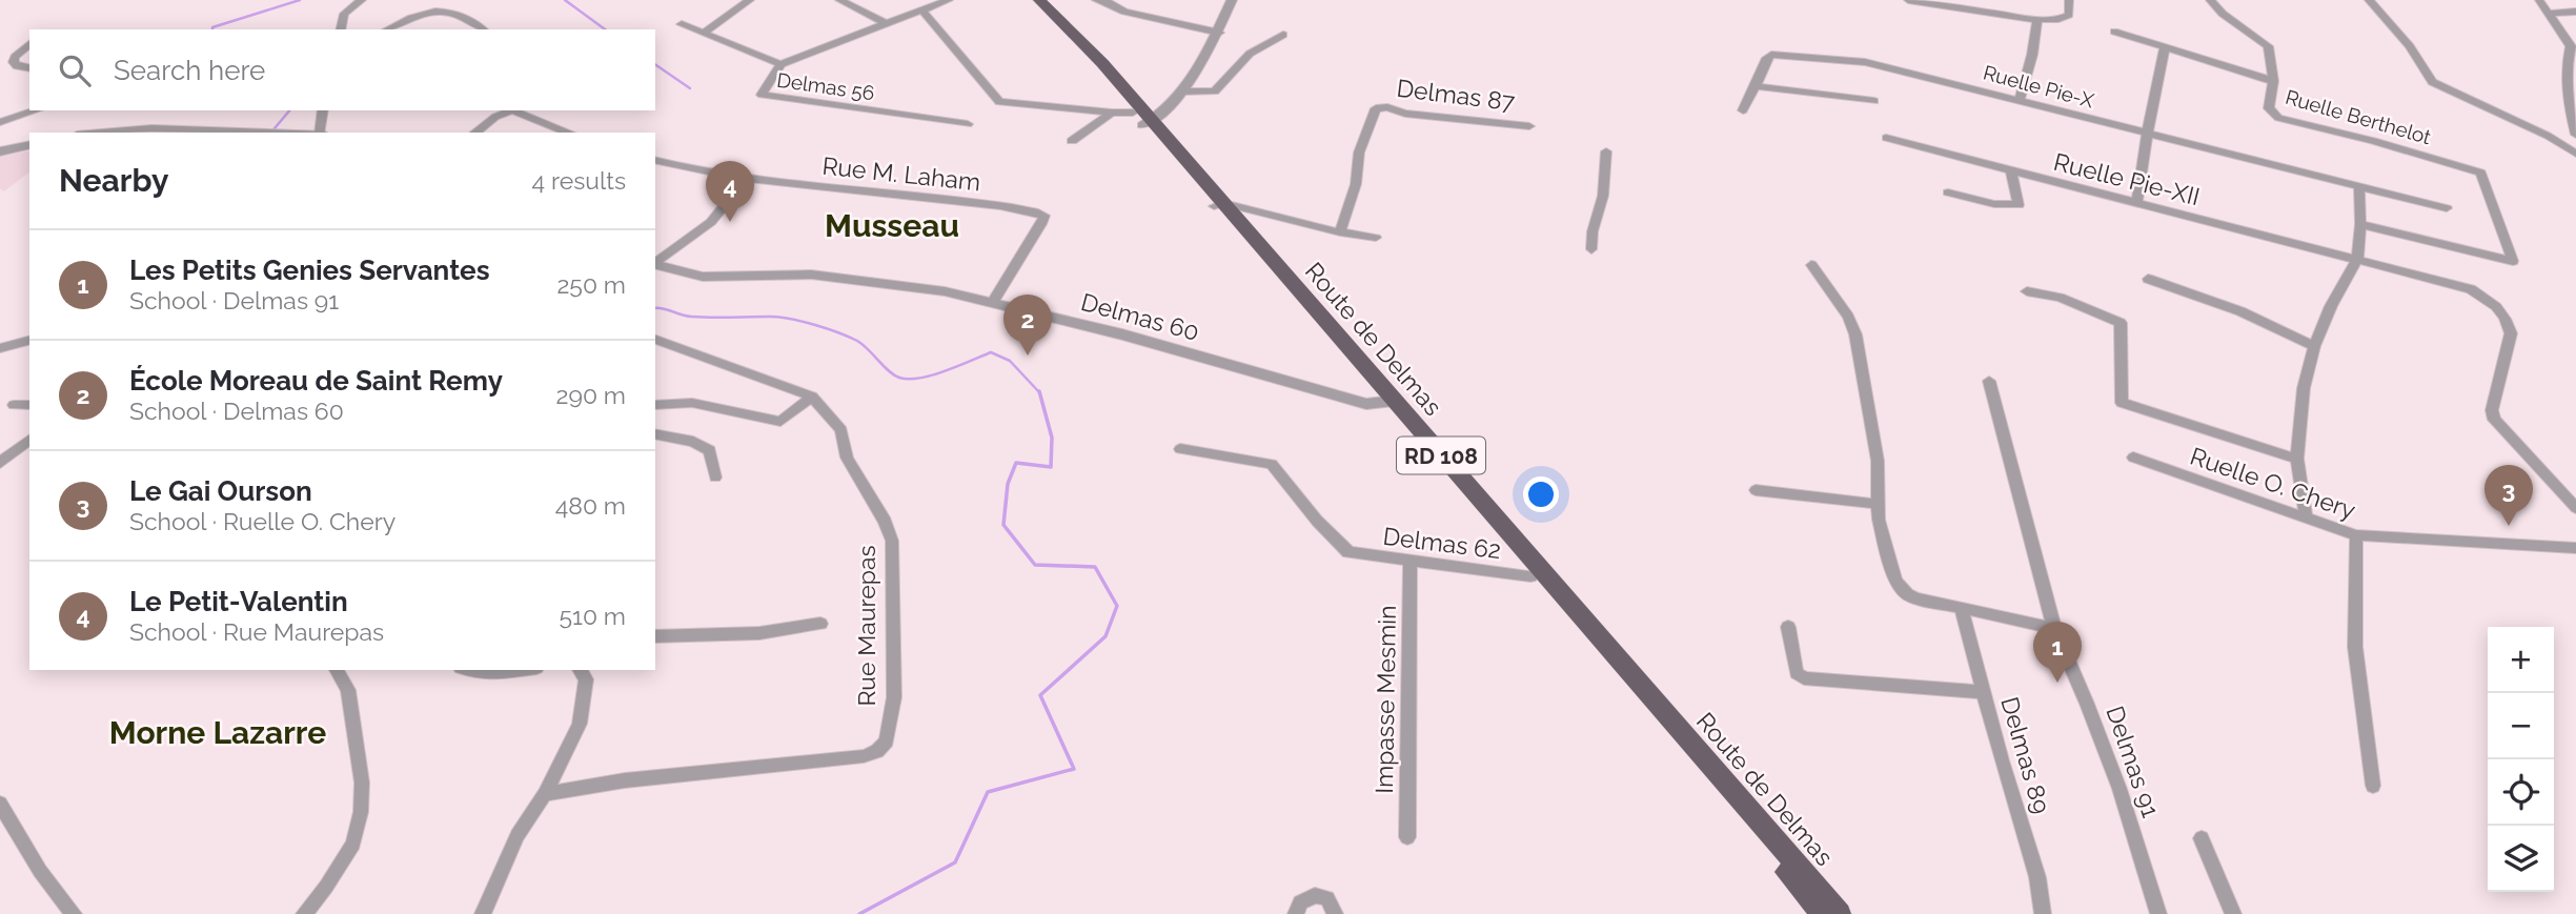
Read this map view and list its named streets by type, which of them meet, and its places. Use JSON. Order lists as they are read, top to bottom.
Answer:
{
  "streets": {
    "main road": ["Route de Delmas", "RD 108"],
    "street": [
      "Delmas 56",
      "Ruelle Pie-X",
      "Delmas 87",
      "Ruelle Berthelot",
      "Rue M. Laham",
      "Ruelle Pie-XII",
      "Delmas 60",
      "Ruelle O. Chery",
      "Delmas 62",
      "Rue Maurepas",
      "Impasse Mesmin",
      "Delmas 89",
      "Delmas 91"
    ]
  },
  "crossings": [
    ["Rue M. Laham", "Delmas 60"],
    ["Delmas 60", "Route de Delmas"],
    ["Route de Delmas", "Delmas 62"],
    ["Delmas 62", "Impasse Mesmin"]
  ],
  "districts": ["Musseau", "Morne Lazarre"],
  "page": {
    "search": "Search here",
    "heading": ["Nearby", "4 results"],
    "pins": [
      "4",
      "2",
      "3",
      "1"
    ],
    "list": [
      {
        "mark": "1",
        "name": "Les Petits Genies Servantes",
        "note": "School · Delmas 91",
        "value": "250 m"
      },
      {
        "mark": "2",
        "name": "École Moreau de Saint Remy",
        "note": "School · Delmas 60",
        "value": "290 m"
      },
      {
        "mark": "3",
        "name": "Le Gai Ourson",
        "note": "School · Ruelle O. Chery",
        "value": "480 m"
      },
      {
        "mark": "4",
        "name": "Le Petit-Valentin",
        "note": "School · Rue Maurepas",
        "value": "510 m"
      }
    ],
    "map_buttons": ["+", "−"]
  }
}
